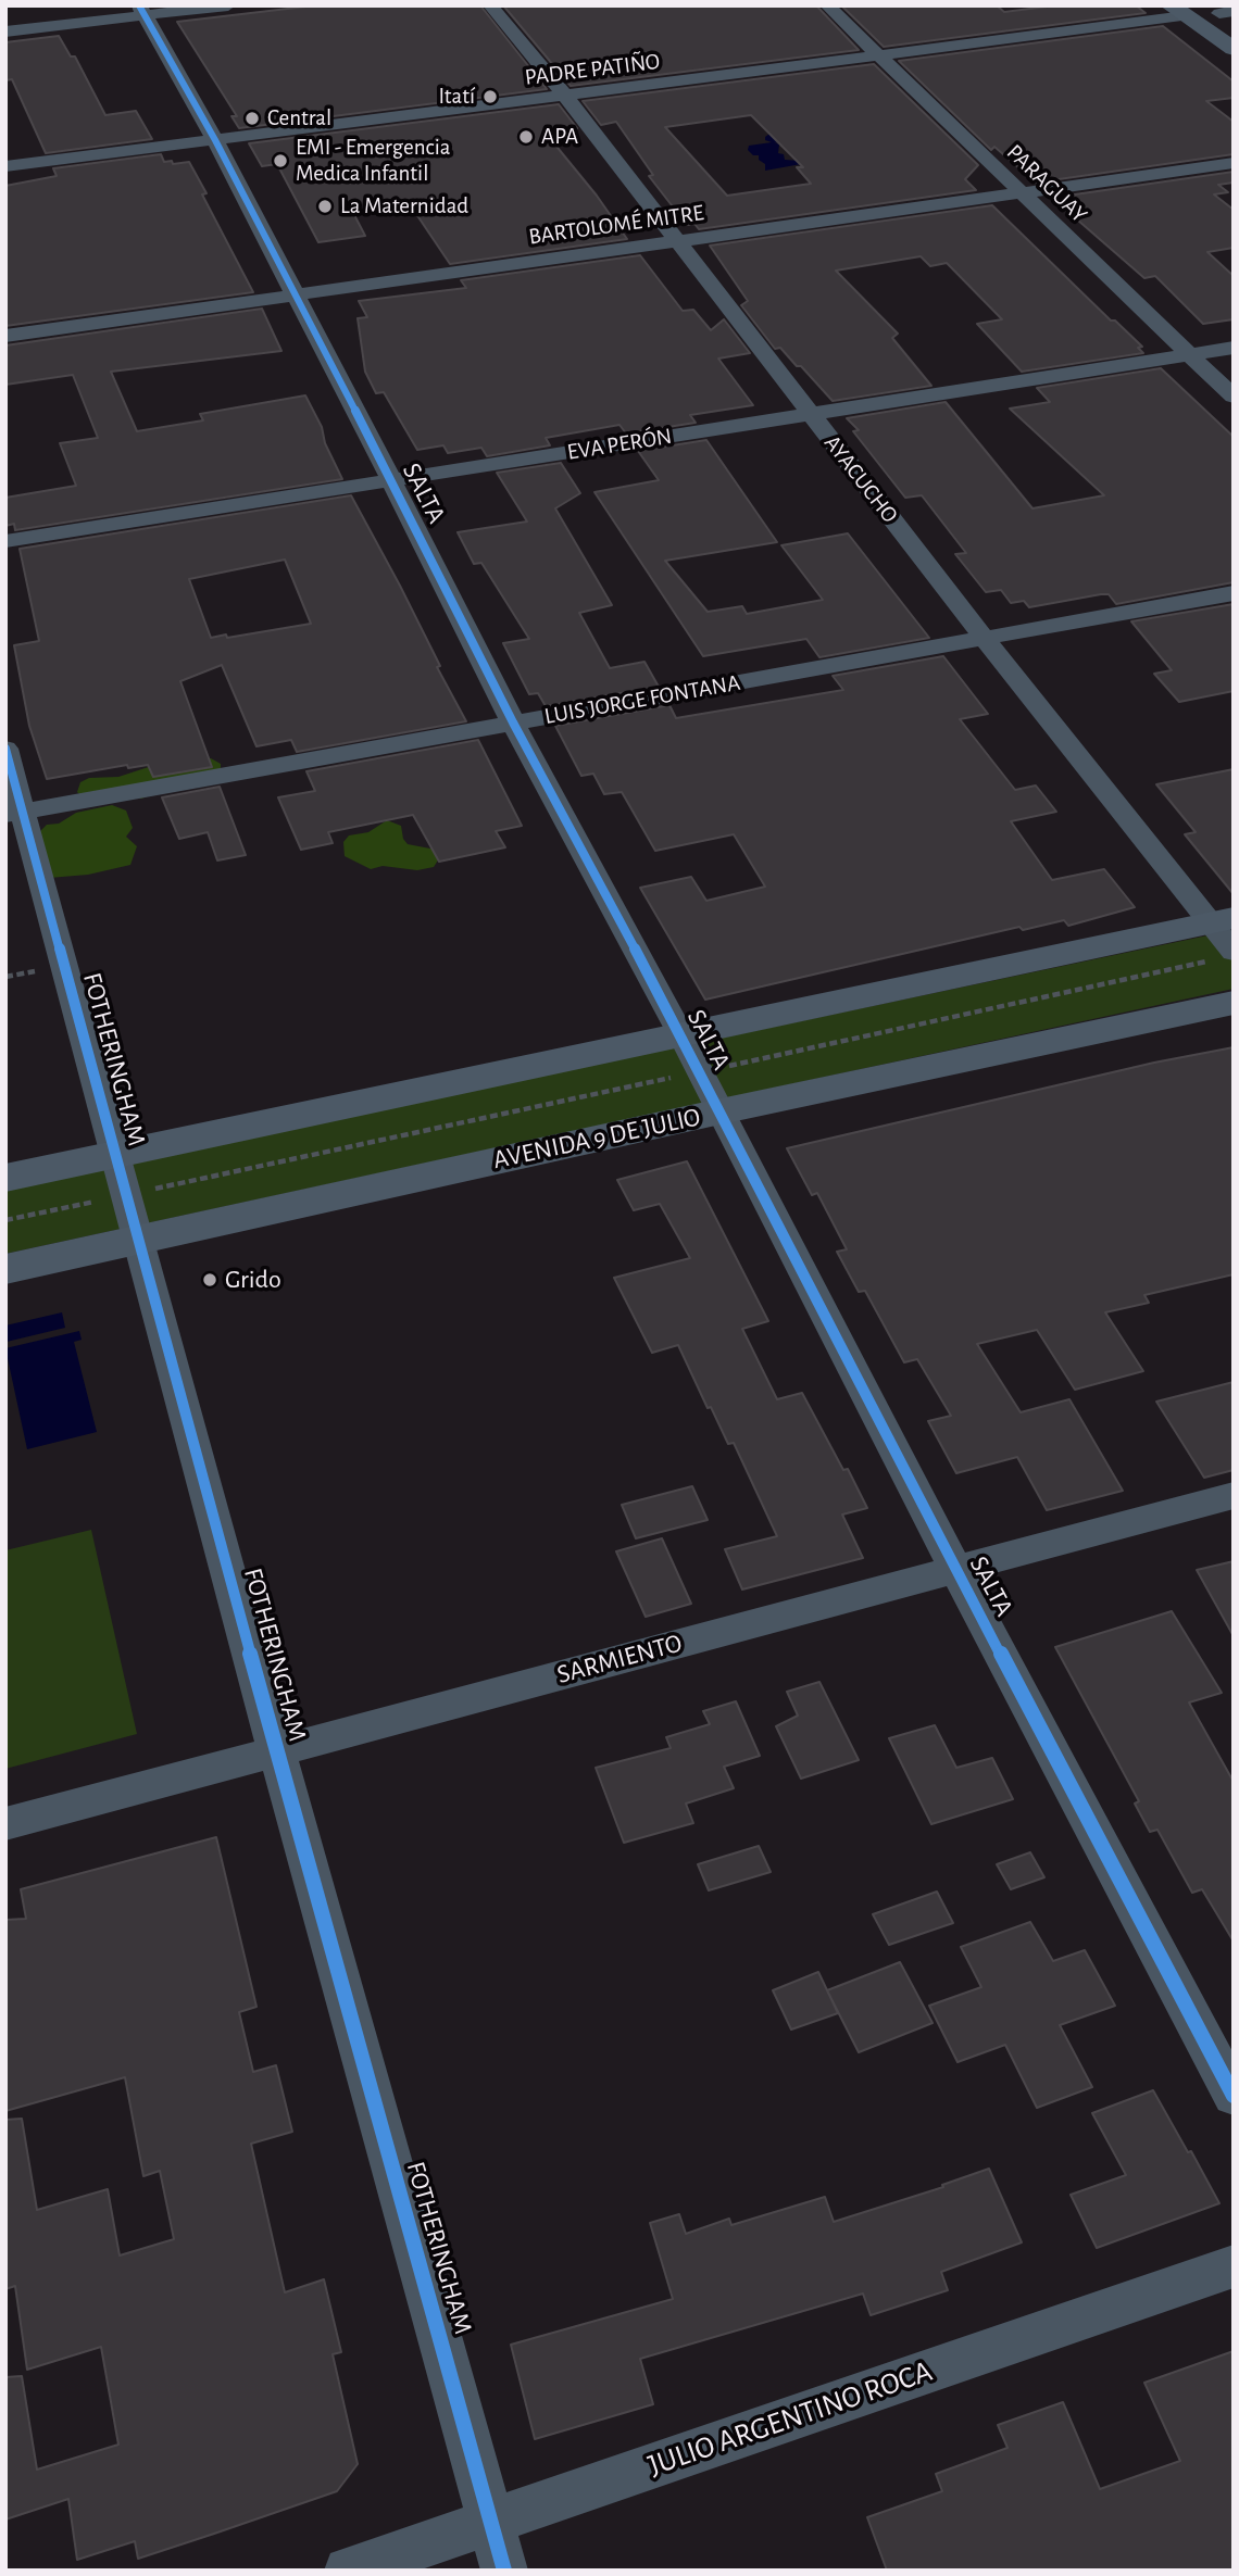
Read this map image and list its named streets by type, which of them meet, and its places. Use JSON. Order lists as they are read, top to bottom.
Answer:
{
  "streets": {
    "main road": ["AVENIDA 9 DE JULIO"],
    "street": [
      "PADRE PATIÑO",
      "PARAGUAY",
      "BARTOLOMÉ MITRE",
      "EVA PERÓN",
      "AYACUCHO",
      "SALTA",
      "LUIS JORGE FONTANA",
      "FOTHERINGHAM",
      "SARMIENTO",
      "JULIO ARGENTINO ROCA"
    ]
  },
  "crossings": [
    ["PADRE PATIÑO", "PARAGUAY"],
    ["PADRE PATIÑO", "AYACUCHO"],
    ["PADRE PATIÑO", "SALTA"],
    ["PARAGUAY", "BARTOLOMÉ MITRE"],
    ["PARAGUAY", "EVA PERÓN"],
    ["BARTOLOMÉ MITRE", "AYACUCHO"],
    ["BARTOLOMÉ MITRE", "SALTA"],
    ["EVA PERÓN", "AYACUCHO"],
    ["EVA PERÓN", "SALTA"],
    ["AYACUCHO", "LUIS JORGE FONTANA"],
    ["SALTA", "LUIS JORGE FONTANA"],
    ["SALTA", "AVENIDA 9 DE JULIO"],
    ["SALTA", "SARMIENTO"],
    ["LUIS JORGE FONTANA", "FOTHERINGHAM"],
    ["FOTHERINGHAM", "AVENIDA 9 DE JULIO"],
    ["FOTHERINGHAM", "SARMIENTO"],
    ["FOTHERINGHAM", "JULIO ARGENTINO ROCA"]
  ],
  "places": [
    "Itatí",
    "Central",
    "APA",
    "EMI - Emergencia Medica Infantil",
    "La Maternidad",
    "Grido"
  ]
}
